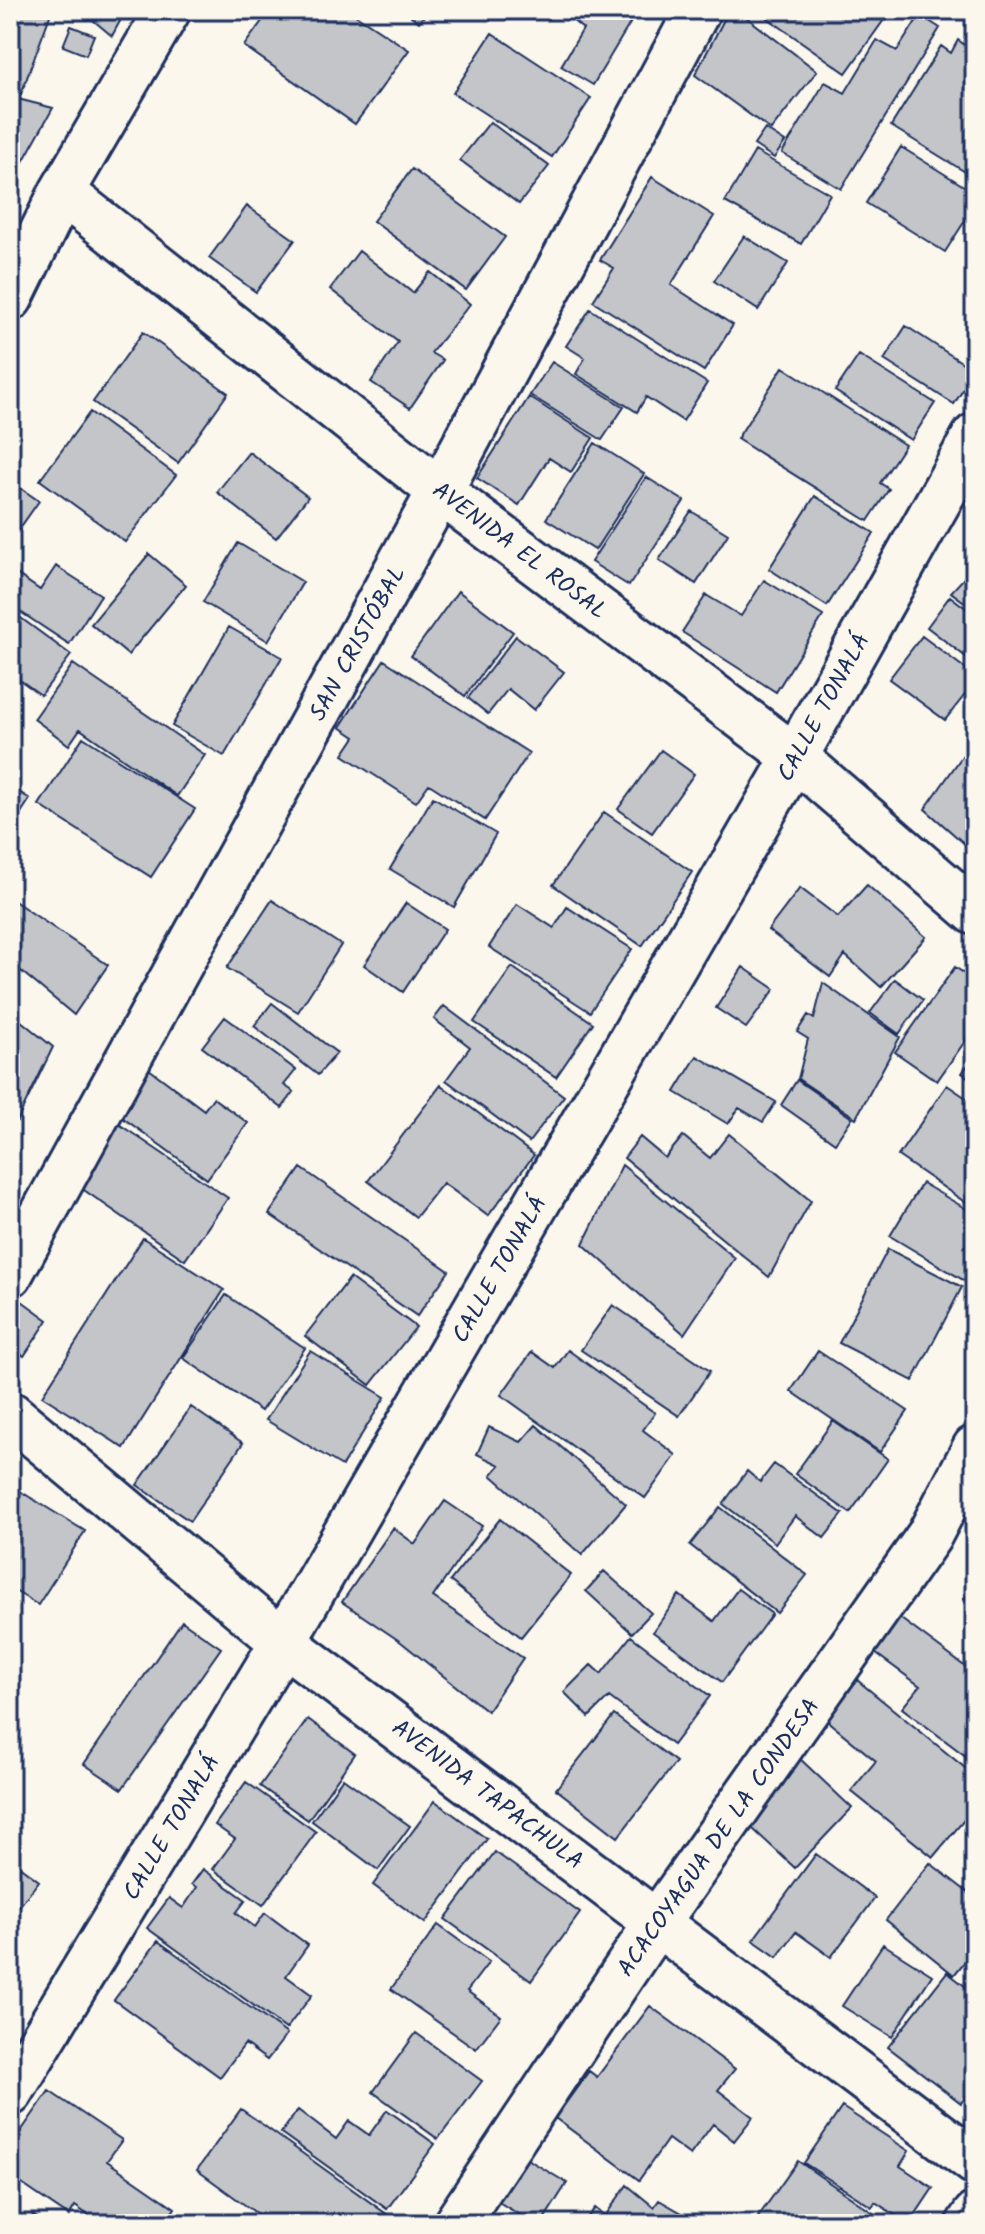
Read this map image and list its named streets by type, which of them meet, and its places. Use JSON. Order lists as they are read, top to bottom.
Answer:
{
  "streets": {
    "street": [
      "AVENIDA EL ROSAL",
      "SAN CRISTÓBAL",
      "CALLE TONALÁ",
      "AVENIDA TAPACHULA",
      "ACACOYAGUA DE LA CONDESA"
    ]
  },
  "crossings": [
    ["AVENIDA EL ROSAL", "SAN CRISTÓBAL"],
    ["AVENIDA EL ROSAL", "CALLE TONALÁ"],
    ["CALLE TONALÁ", "AVENIDA TAPACHULA"],
    ["AVENIDA TAPACHULA", "ACACOYAGUA DE LA CONDESA"]
  ]
}
